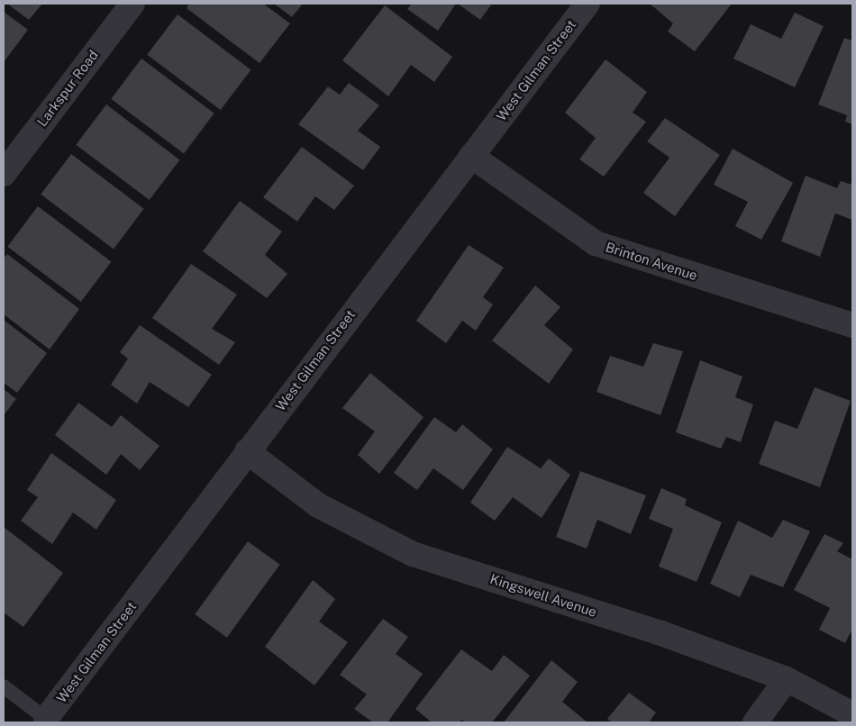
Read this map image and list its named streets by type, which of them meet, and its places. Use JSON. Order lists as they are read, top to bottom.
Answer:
{
  "streets": {
    "street": [
      "West Gilman Street",
      "Larkspur Road",
      "Brinton Avenue",
      "Kingswell Avenue"
    ]
  },
  "crossings": [
    ["West Gilman Street", "Brinton Avenue"],
    ["West Gilman Street", "Kingswell Avenue"]
  ]
}
